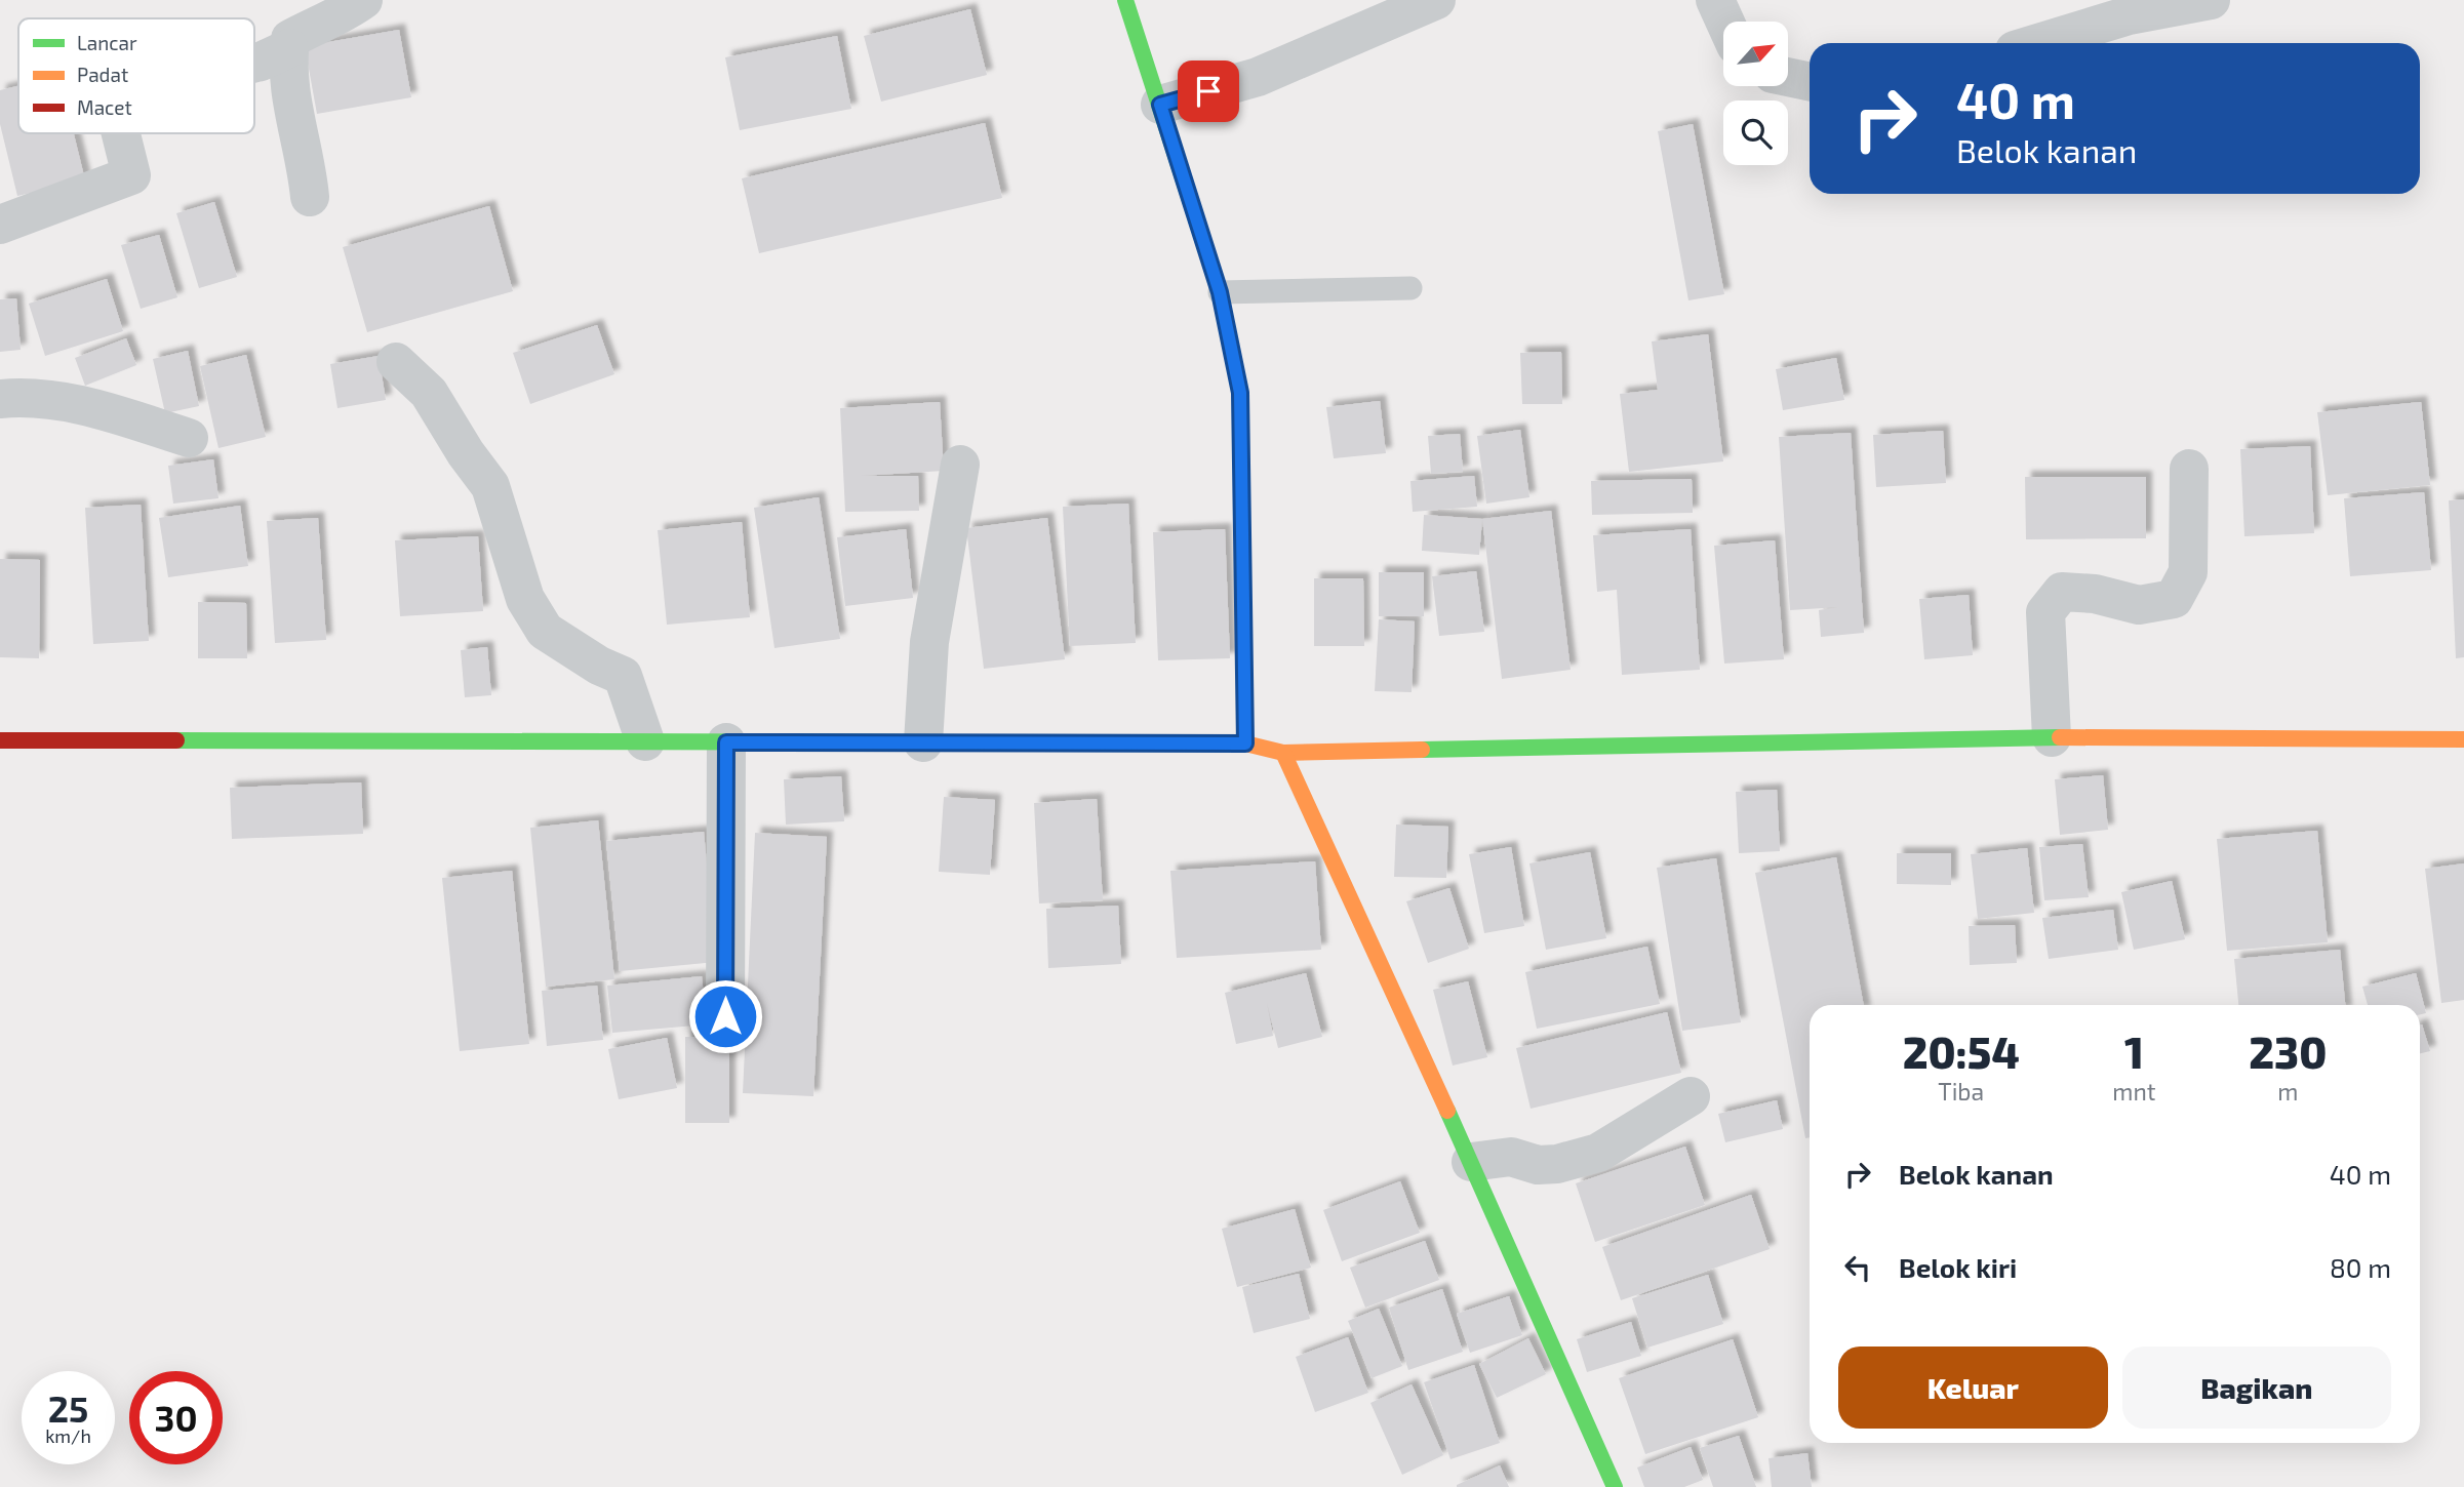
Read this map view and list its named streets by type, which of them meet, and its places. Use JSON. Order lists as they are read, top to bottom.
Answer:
{
  "legend": ["Lancar", "Padat", "Macet"],
  "north": "top right",
  "page": {
    "turn": ["40 m", "Belok kanan"],
    "eta": [
      "20:54",
      "Tiba",
      "1",
      "mnt",
      "230",
      "m"
    ],
    "list": [
      {
        "name": "Belok kanan",
        "value": "40 m"
      },
      {
        "name": "Belok kiri",
        "value": "80 m"
      }
    ],
    "buttons": ["Keluar", "Bagikan"],
    "speed": "25 km/h",
    "limit": "30"
  }
}
